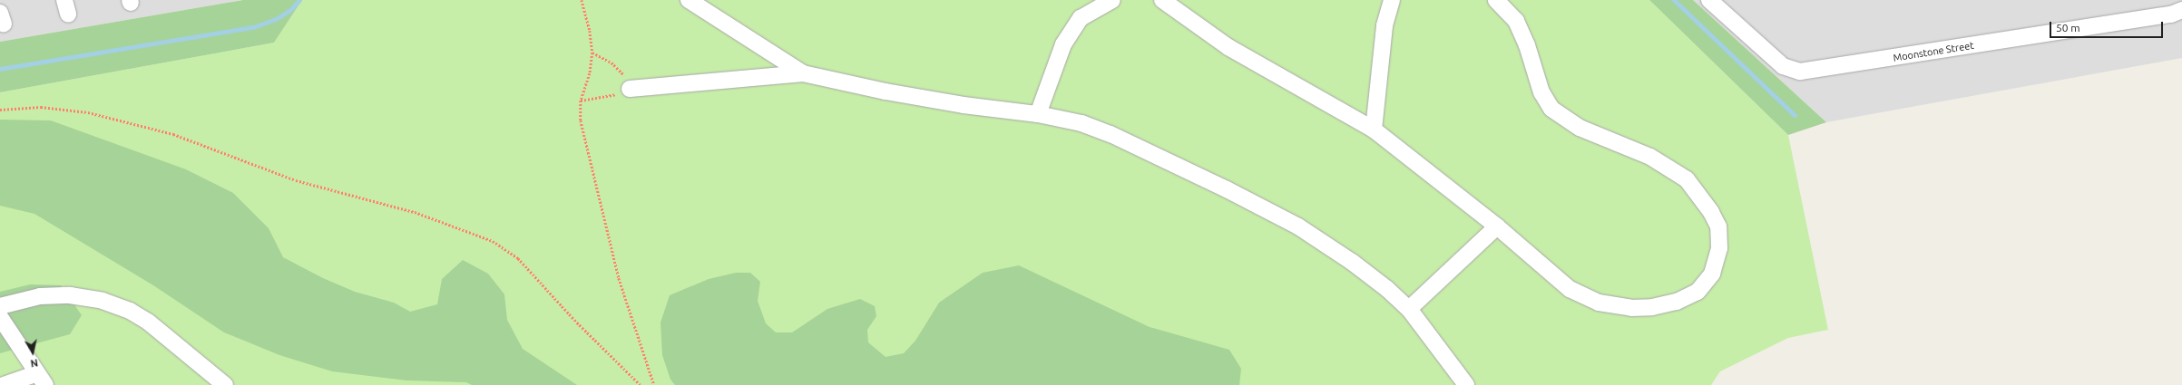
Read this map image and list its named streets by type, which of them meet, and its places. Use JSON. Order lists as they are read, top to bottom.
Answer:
{
  "streets": {
    "street": ["Moonstone Street"]
  },
  "scale_bar": "50 m",
  "north": "bottom"
}
